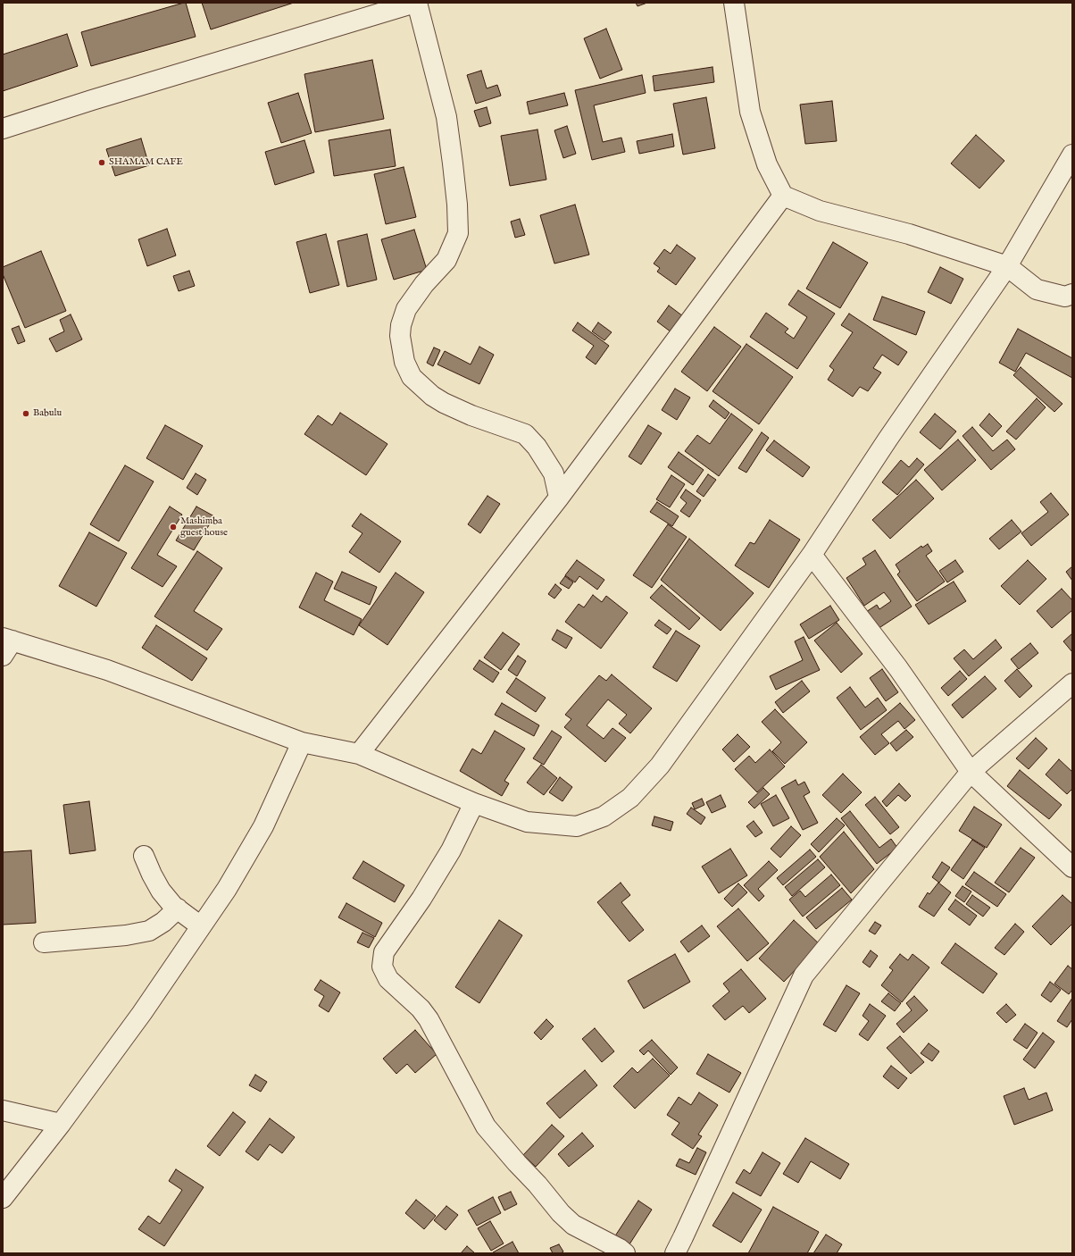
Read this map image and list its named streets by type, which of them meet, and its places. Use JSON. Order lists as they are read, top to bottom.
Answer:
{
  "places": ["SHAMAM CAFE", "Babulu", "Mashimba guest house"]
}
